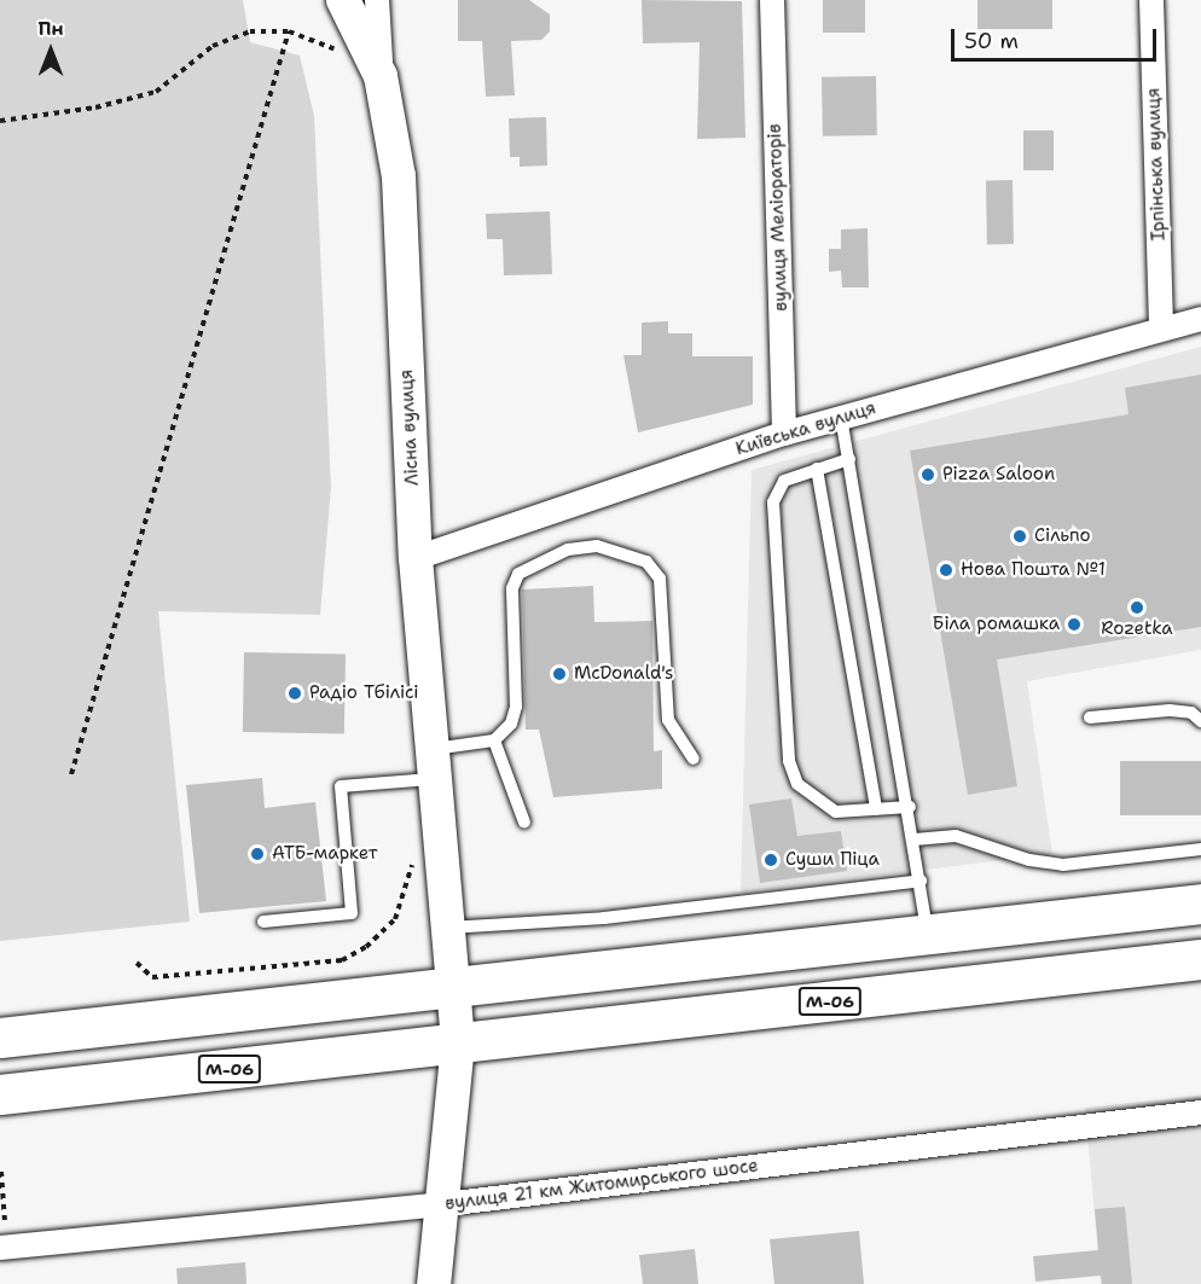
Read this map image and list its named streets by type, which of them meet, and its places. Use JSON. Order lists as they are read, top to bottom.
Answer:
{
  "streets": {
    "highway": ["М-06"],
    "main road": ["Лісна вулиця"],
    "street": [
      "Ірпінська вулиця",
      "вулиця Меліораторів",
      "Київська вулиця",
      "вулиця 21 км Житомирського шосе"
    ]
  },
  "crossings": [
    ["Ірпінська вулиця", "Київська вулиця"],
    ["вулиця Меліораторів", "Київська вулиця"],
    ["Лісна вулиця", "Київська вулиця"],
    ["Лісна вулиця", "М-06"],
    ["Лісна вулиця", "вулиця 21 км Житомирського шосе"]
  ],
  "places": [
    "Pizza Saloon",
    "Сільпо",
    "Нова Пошта №1",
    "Rozetka",
    "Біла ромашка",
    "McDonald's",
    "Радіо Тбілісі",
    "АТБ-маркет",
    "Суши Піца"
  ],
  "scale_bar": "50 m",
  "north": "top"
}
